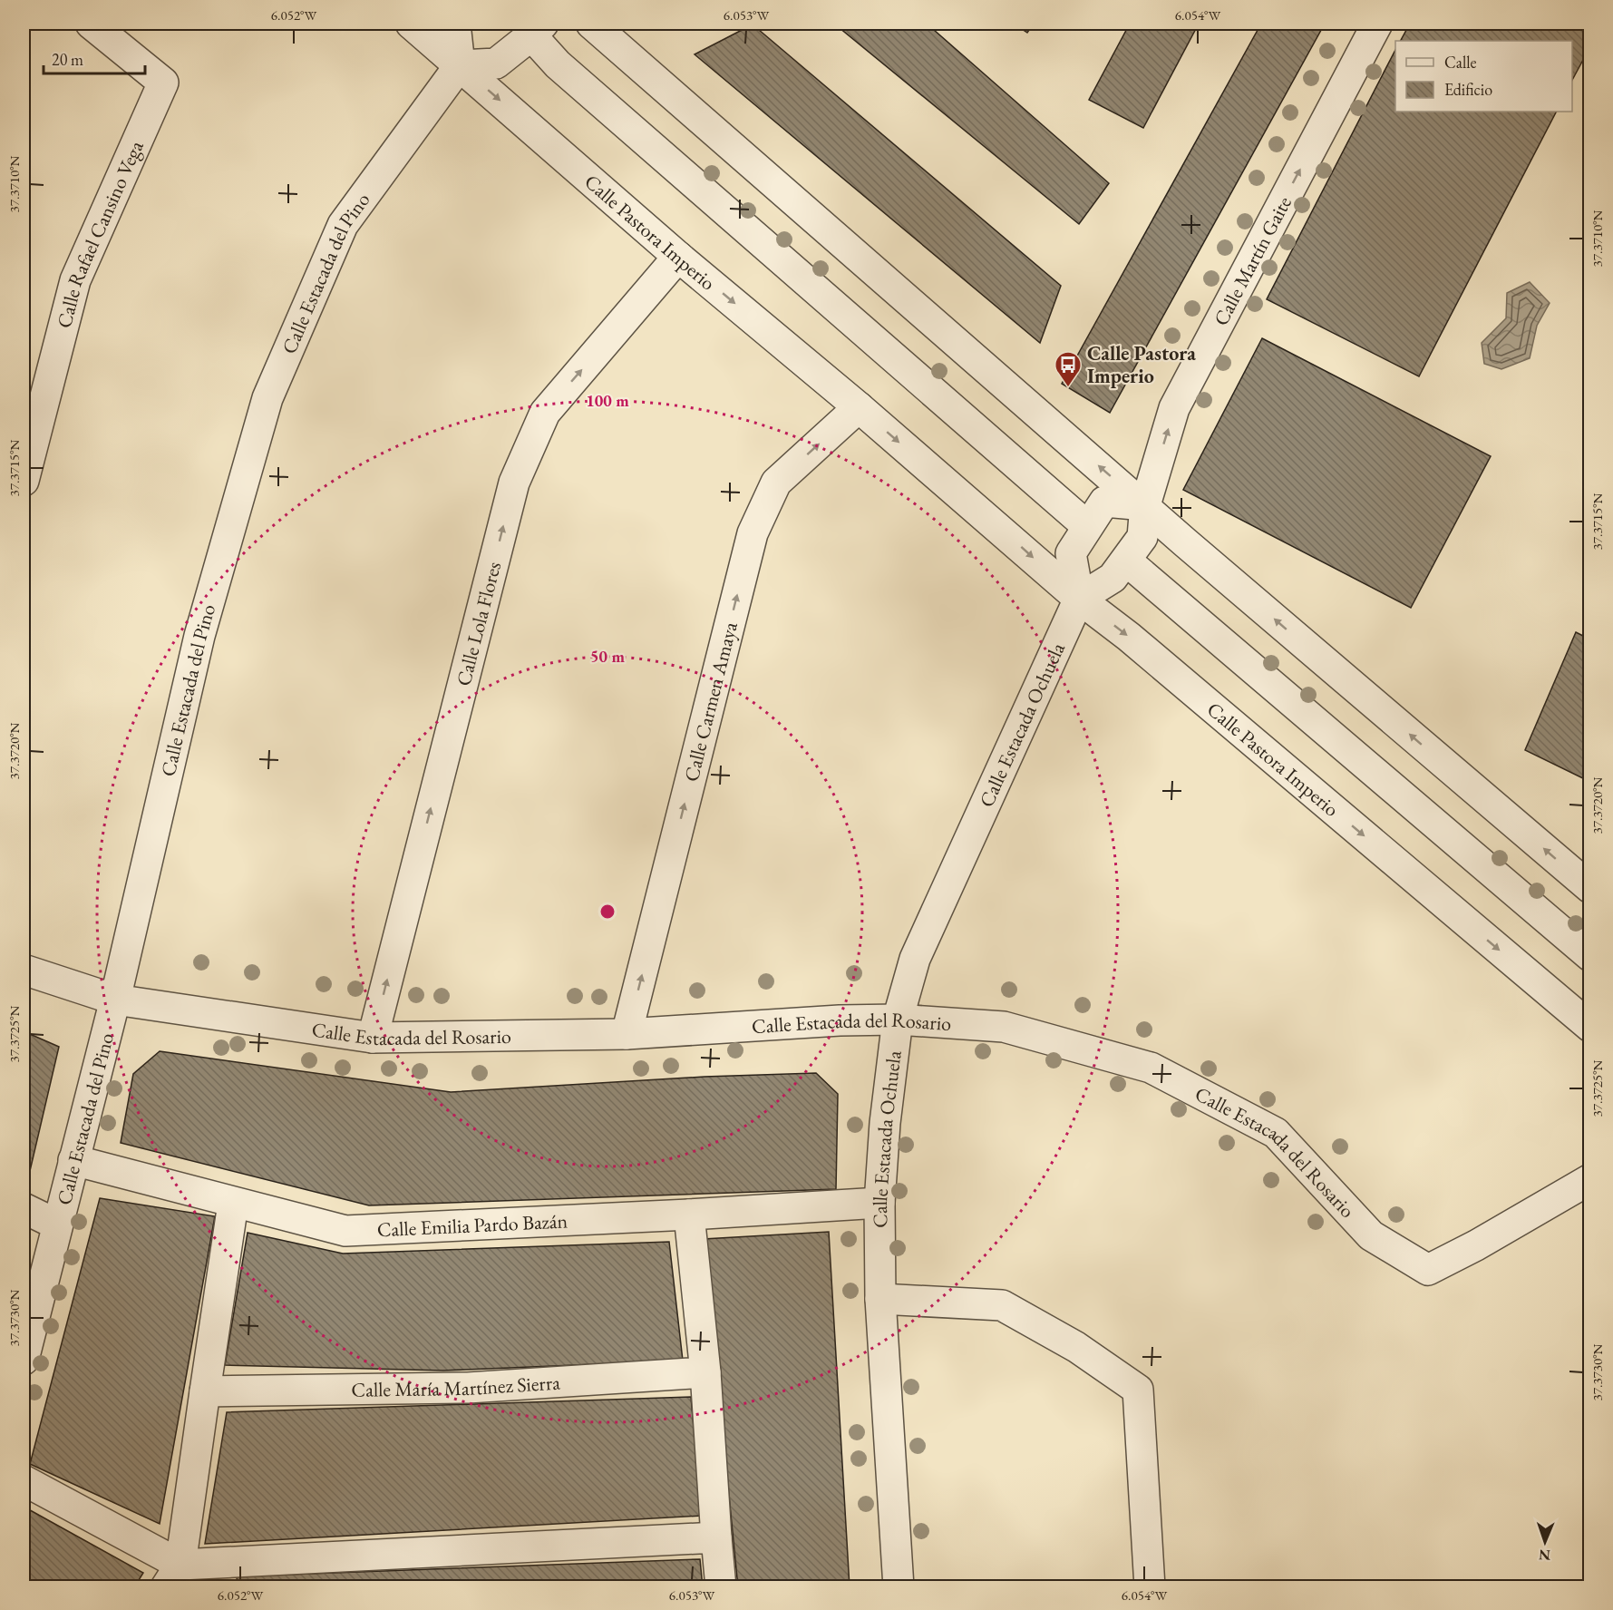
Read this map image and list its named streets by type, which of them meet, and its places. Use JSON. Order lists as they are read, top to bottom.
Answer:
{
  "streets": {
    "street": [
      "Calle Pastora Imperio",
      "Calle Rafael Cansino Vega",
      "Calle Martín Gaite",
      "Calle Estacada del Pino",
      "Calle Lola Flores",
      "Calle Carmen Amaya",
      "Calle Estacada Ochuela",
      "Calle Estacada del Rosario",
      "Calle Emilia Pardo Bazán",
      "Calle María Martínez Sierra"
    ]
  },
  "crossings": [
    ["Calle Pastora Imperio", "Calle Martín Gaite"],
    ["Calle Pastora Imperio", "Calle Estacada del Pino"],
    ["Calle Pastora Imperio", "Calle Lola Flores"],
    ["Calle Pastora Imperio", "Calle Carmen Amaya"],
    ["Calle Pastora Imperio", "Calle Estacada Ochuela"],
    ["Calle Martín Gaite", "Calle Estacada Ochuela"],
    ["Calle Estacada del Pino", "Calle Estacada del Rosario"],
    ["Calle Estacada del Pino", "Calle Emilia Pardo Bazán"],
    ["Calle Lola Flores", "Calle Estacada del Rosario"],
    ["Calle Carmen Amaya", "Calle Estacada del Rosario"],
    ["Calle Estacada Ochuela", "Calle Estacada del Rosario"],
    ["Calle Estacada Ochuela", "Calle Emilia Pardo Bazán"]
  ],
  "one_way": ["Calle Martín Gaite", "Calle Lola Flores", "Calle Carmen Amaya"],
  "places": {
    "bus stop": ["Calle Pastora Imperio"]
  },
  "legend": ["Calle", "Edificio"],
  "scale_bar": "20 m",
  "north": "bottom",
  "coordinates": [
    "6.052°W",
    "6.053°W",
    "6.054°W",
    "37.3710°N",
    "37.3715°N",
    "37.3720°N",
    "37.3725°N",
    "37.3730°N"
  ],
  "rings": ["100 m", "50 m"]
}
